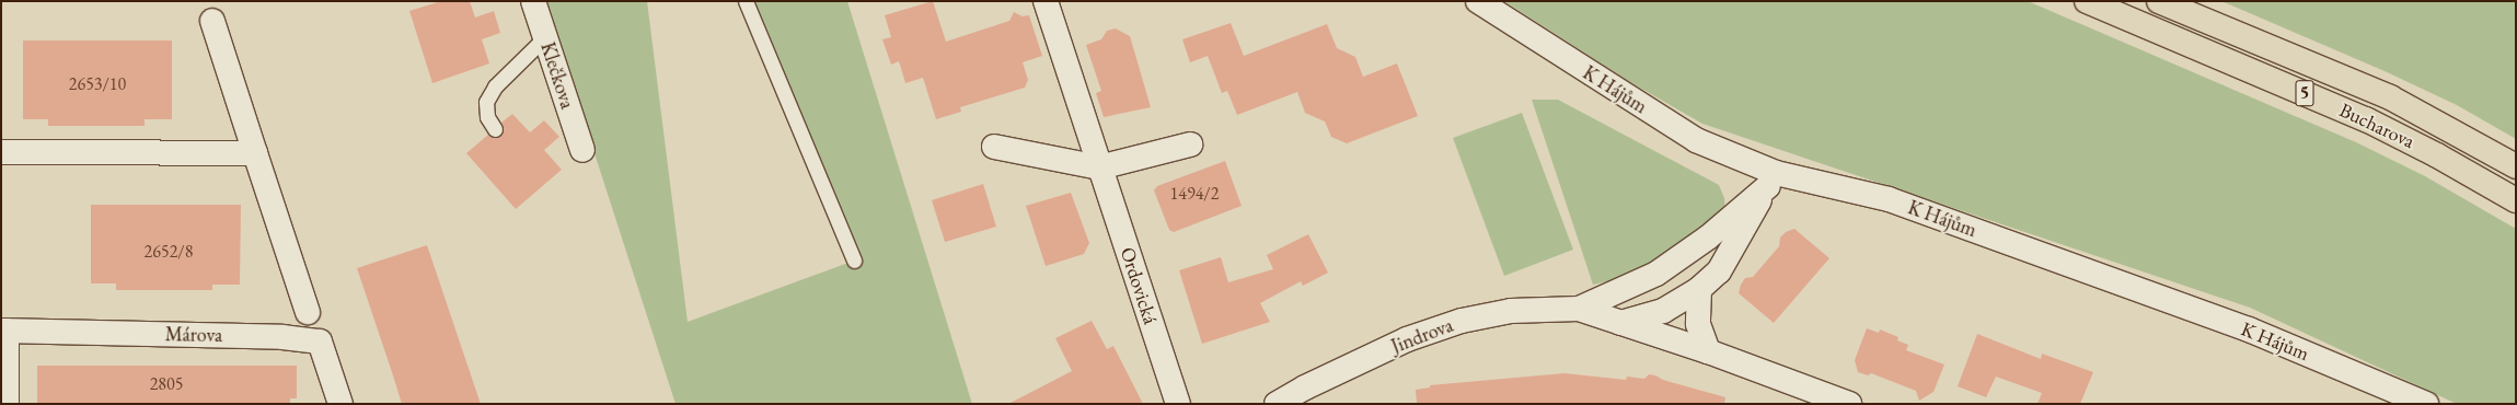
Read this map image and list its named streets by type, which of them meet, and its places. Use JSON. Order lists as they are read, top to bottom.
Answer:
{
  "streets": {
    "main road": ["5", "Bucharova"],
    "street": [
      "Klečkova",
      "K Hájům",
      "Ordovická",
      "Márova",
      "Jindrova"
    ]
  },
  "crossings": [
    ["K Hájům", "Jindrova"]
  ],
  "house_numbers": [
    "2653/10",
    "1494/2",
    "2652/8",
    "2805"
  ]
}
